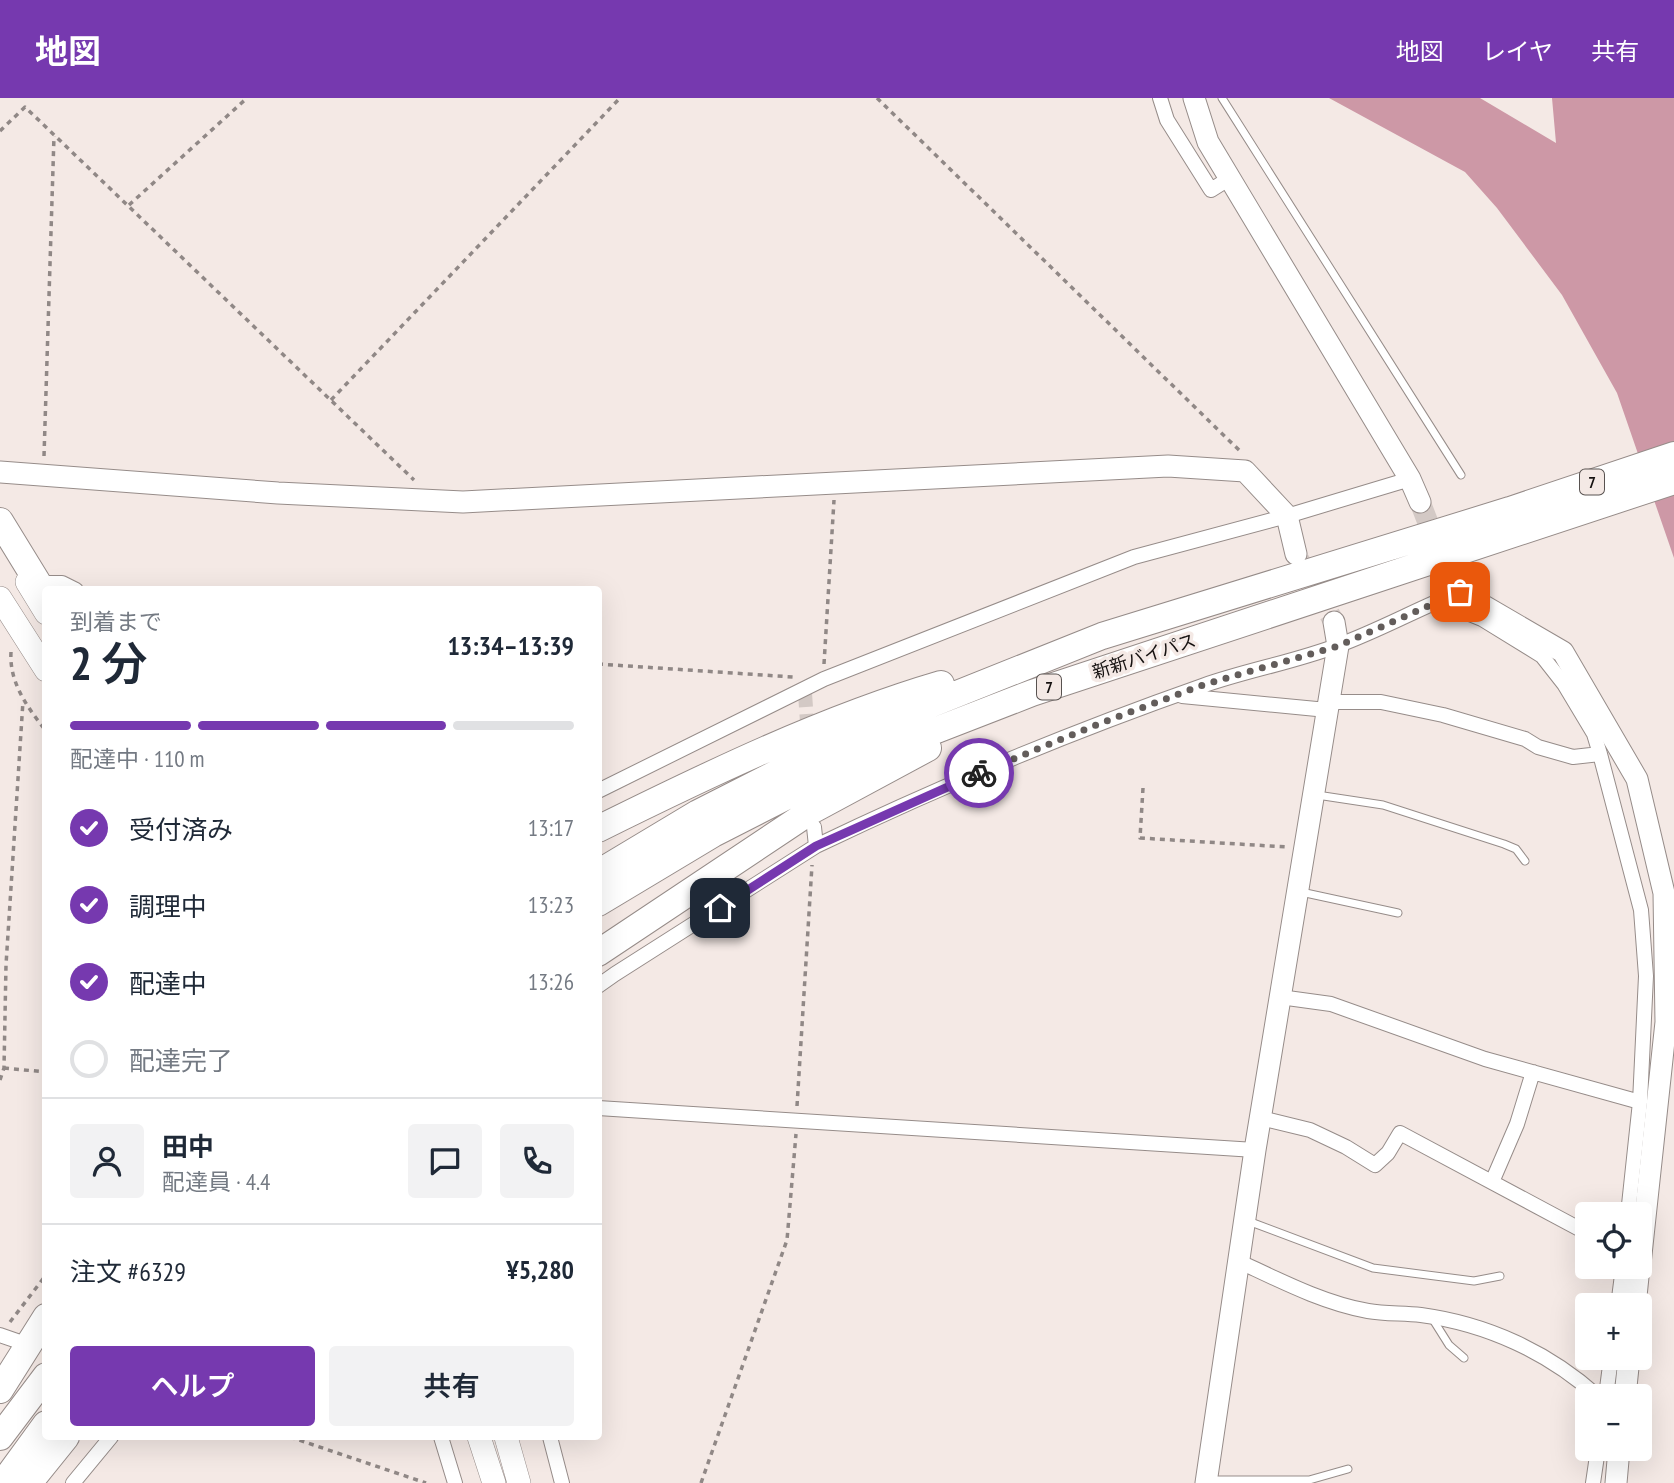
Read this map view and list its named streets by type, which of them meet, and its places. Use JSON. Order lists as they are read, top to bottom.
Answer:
{
  "streets": {
    "highway": ["7", "新新バイパス"]
  },
  "page": {
    "header": "地図",
    "nav": ["地図", "レイヤ", "共有"],
    "heading": ["2 分", "到着まで", "13:34–13:39"],
    "panel": [
      "田中",
      "配達員 · 4.4",
      "注文 #6329",
      "¥5,280"
    ],
    "bar": "配達中 · 110 m",
    "list": [
      ["受付済み", "13:17"],
      ["調理中", "13:23"],
      ["配達中", "13:26"],
      "配達完了"
    ],
    "map_buttons": ["+", "−"],
    "buttons": ["ヘルプ", "共有"]
  }
}
